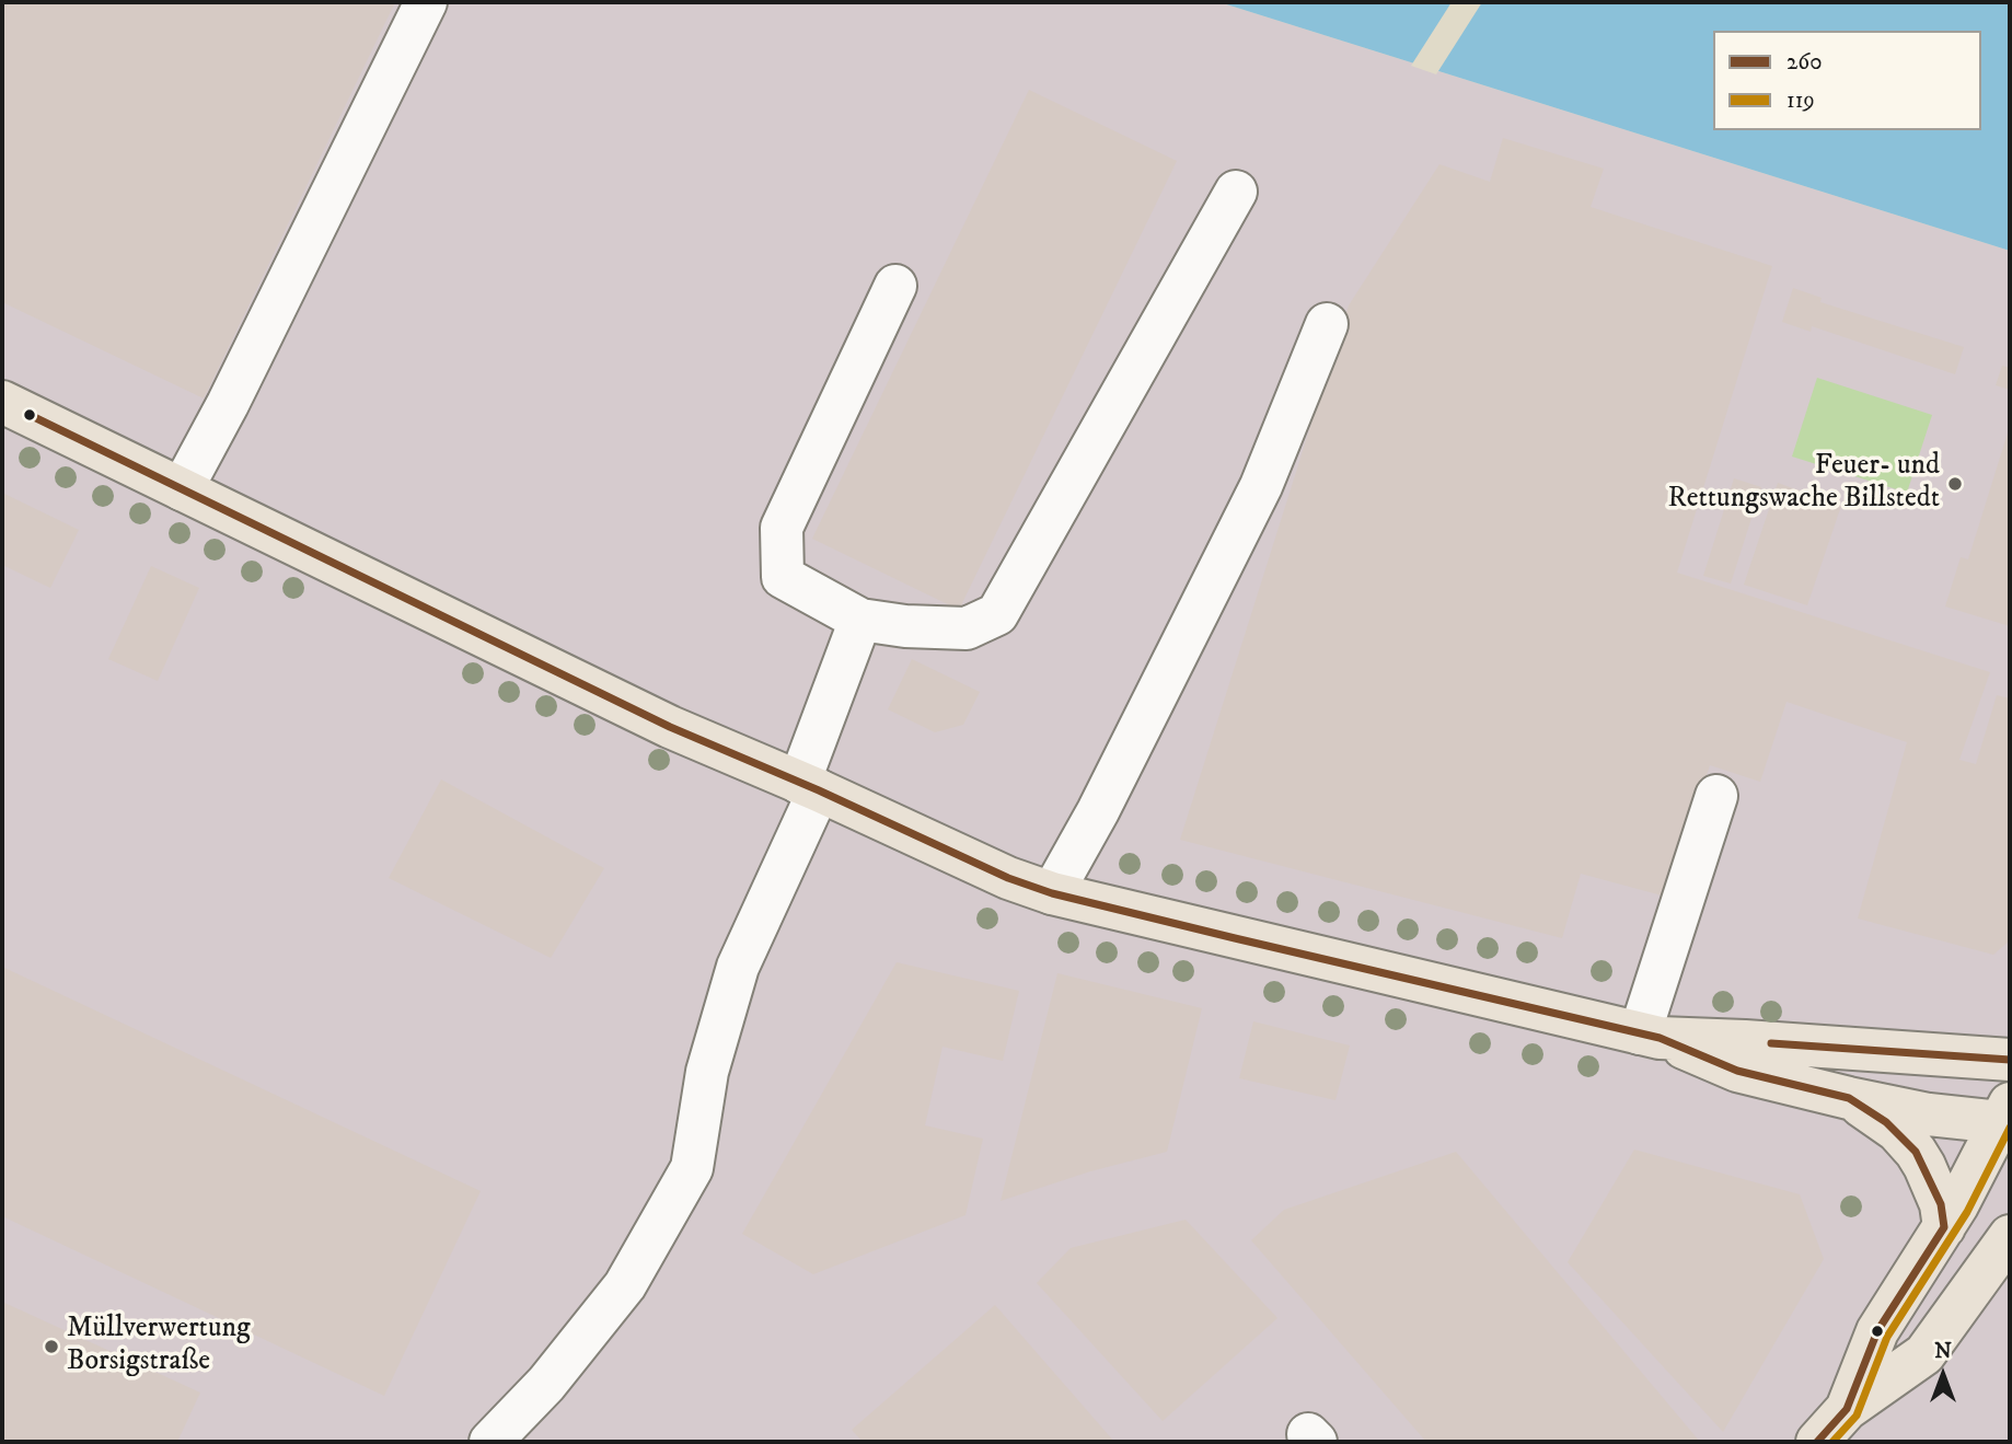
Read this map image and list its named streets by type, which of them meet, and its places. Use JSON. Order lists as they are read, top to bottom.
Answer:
{
  "places": ["Feuer- und Rettungswache Billstedt", "Müllverwertung Borsigstraße"],
  "lines": ["transit line 260", "transit line 119"],
  "legend": ["260", "119"],
  "north": "top"
}
